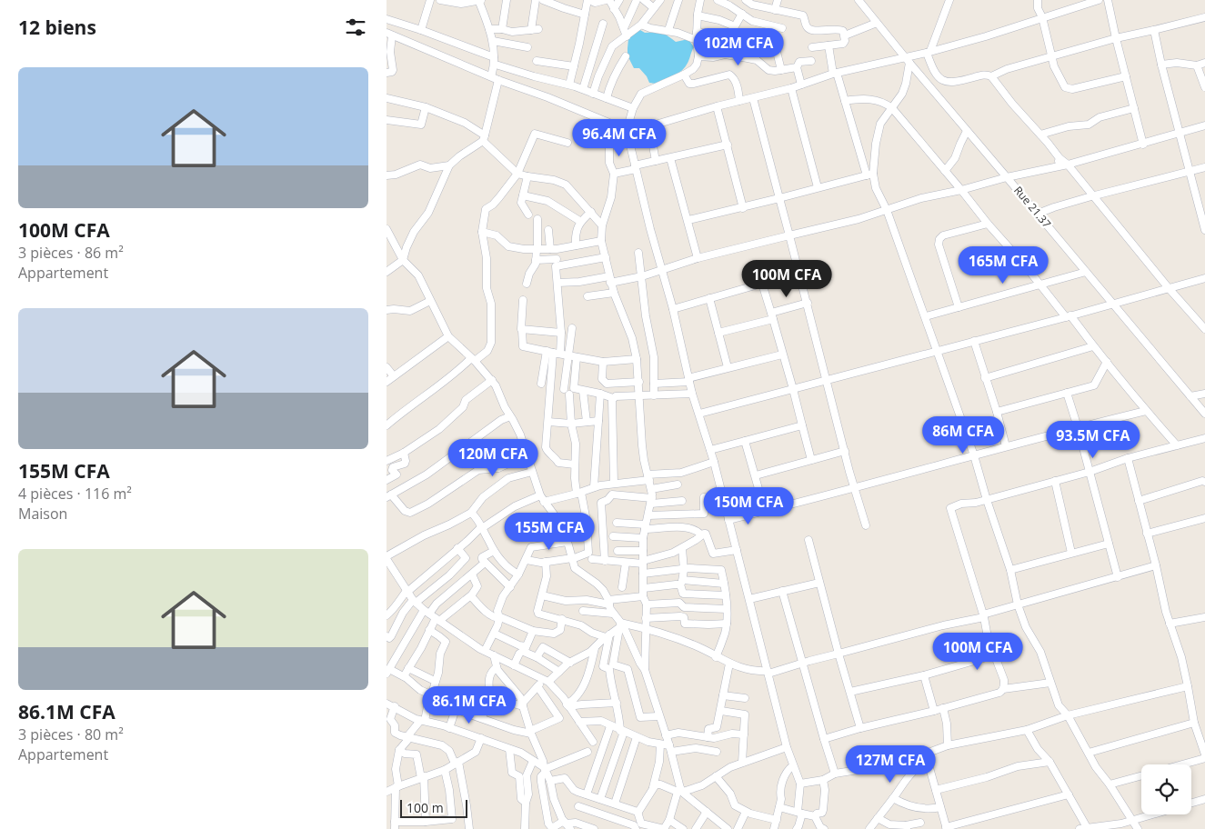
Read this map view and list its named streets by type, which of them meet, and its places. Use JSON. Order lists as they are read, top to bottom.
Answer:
{
  "streets": {
    "street": ["Rue 21.37"]
  },
  "scale_bar": "100 m",
  "page": {
    "heading": "12 biens",
    "price": [
      "102M CFA",
      "96.4M CFA",
      "165M CFA",
      "100M CFA",
      "86M CFA",
      "93.5M CFA",
      "120M CFA",
      "150M CFA",
      "155M CFA",
      "100M CFA",
      "86.1M CFA",
      "127M CFA"
    ],
    "list": [
      {
        "name": "100M CFA",
        "note": "3 pièces · 86 m² · Appartement"
      },
      {
        "name": "155M CFA",
        "note": "4 pièces · 116 m² · Maison"
      },
      {
        "name": "86.1M CFA",
        "note": "3 pièces · 80 m² · Appartement"
      }
    ],
    "scale": "100 m"
  }
}
